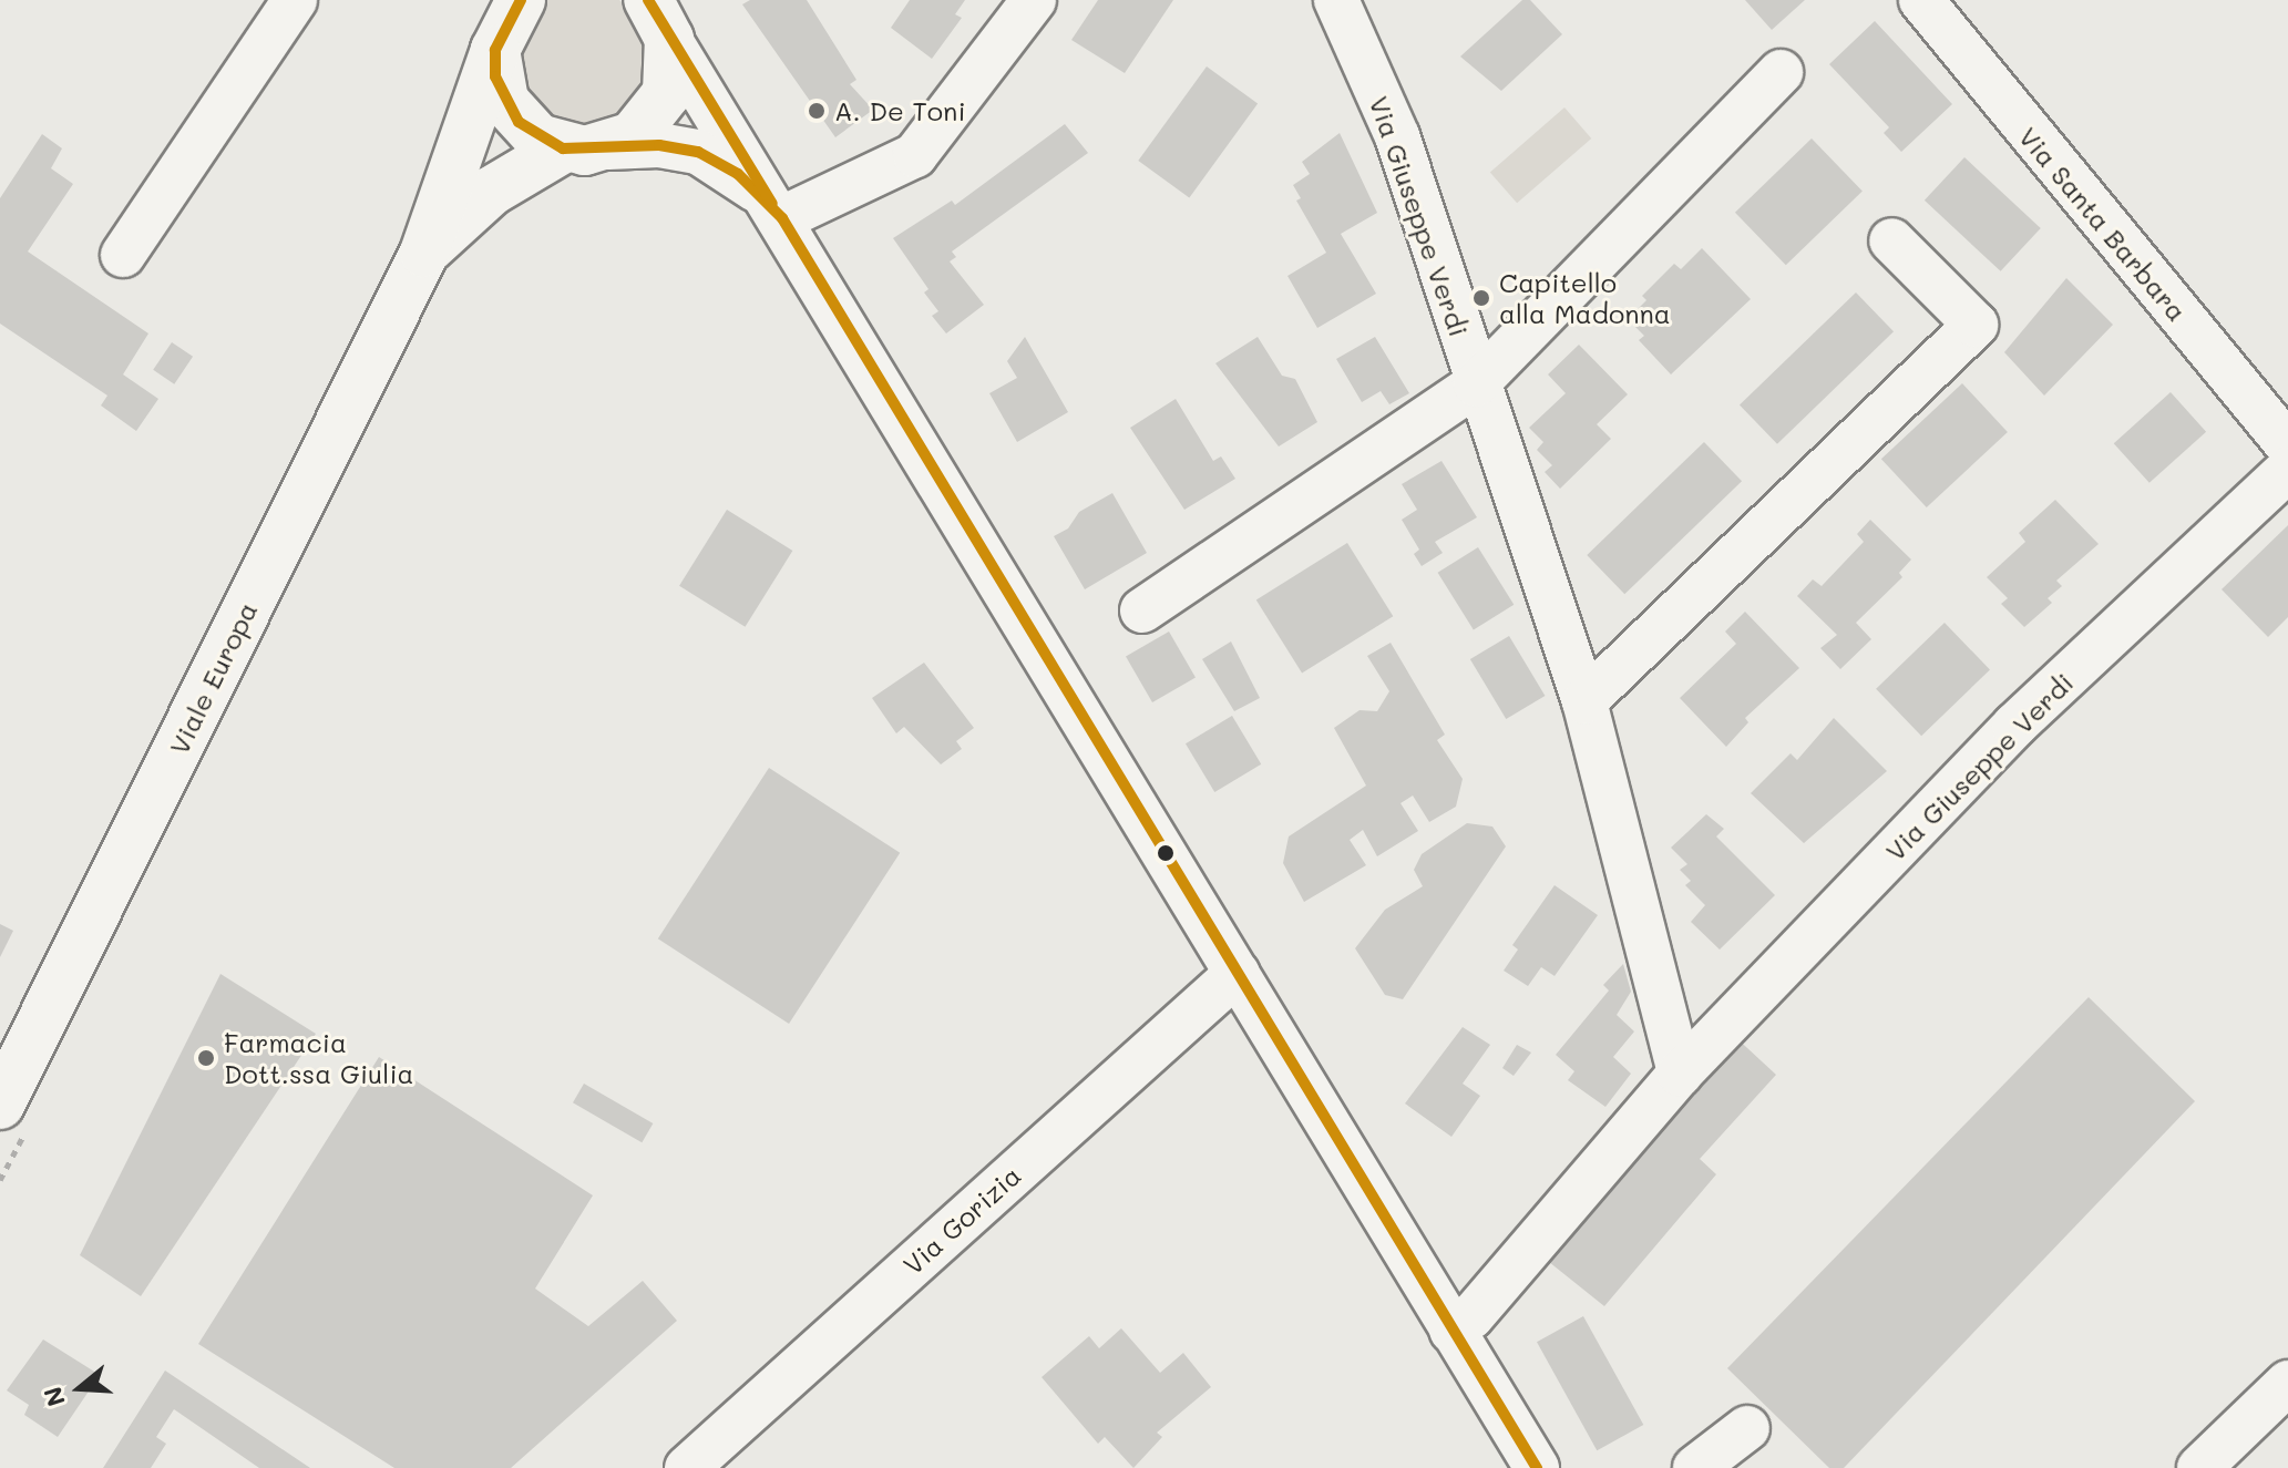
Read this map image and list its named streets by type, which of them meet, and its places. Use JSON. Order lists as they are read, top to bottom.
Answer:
{
  "streets": {
    "main road": ["Viale Europa"],
    "street": ["Via Giuseppe Verdi", "Via Santa Barbara", "Via Gorizia"]
  },
  "places": ["A. De Toni", "Capitello alla Madonna", "Farmacia Dott.ssa Giulia"],
  "north": "left"
}
